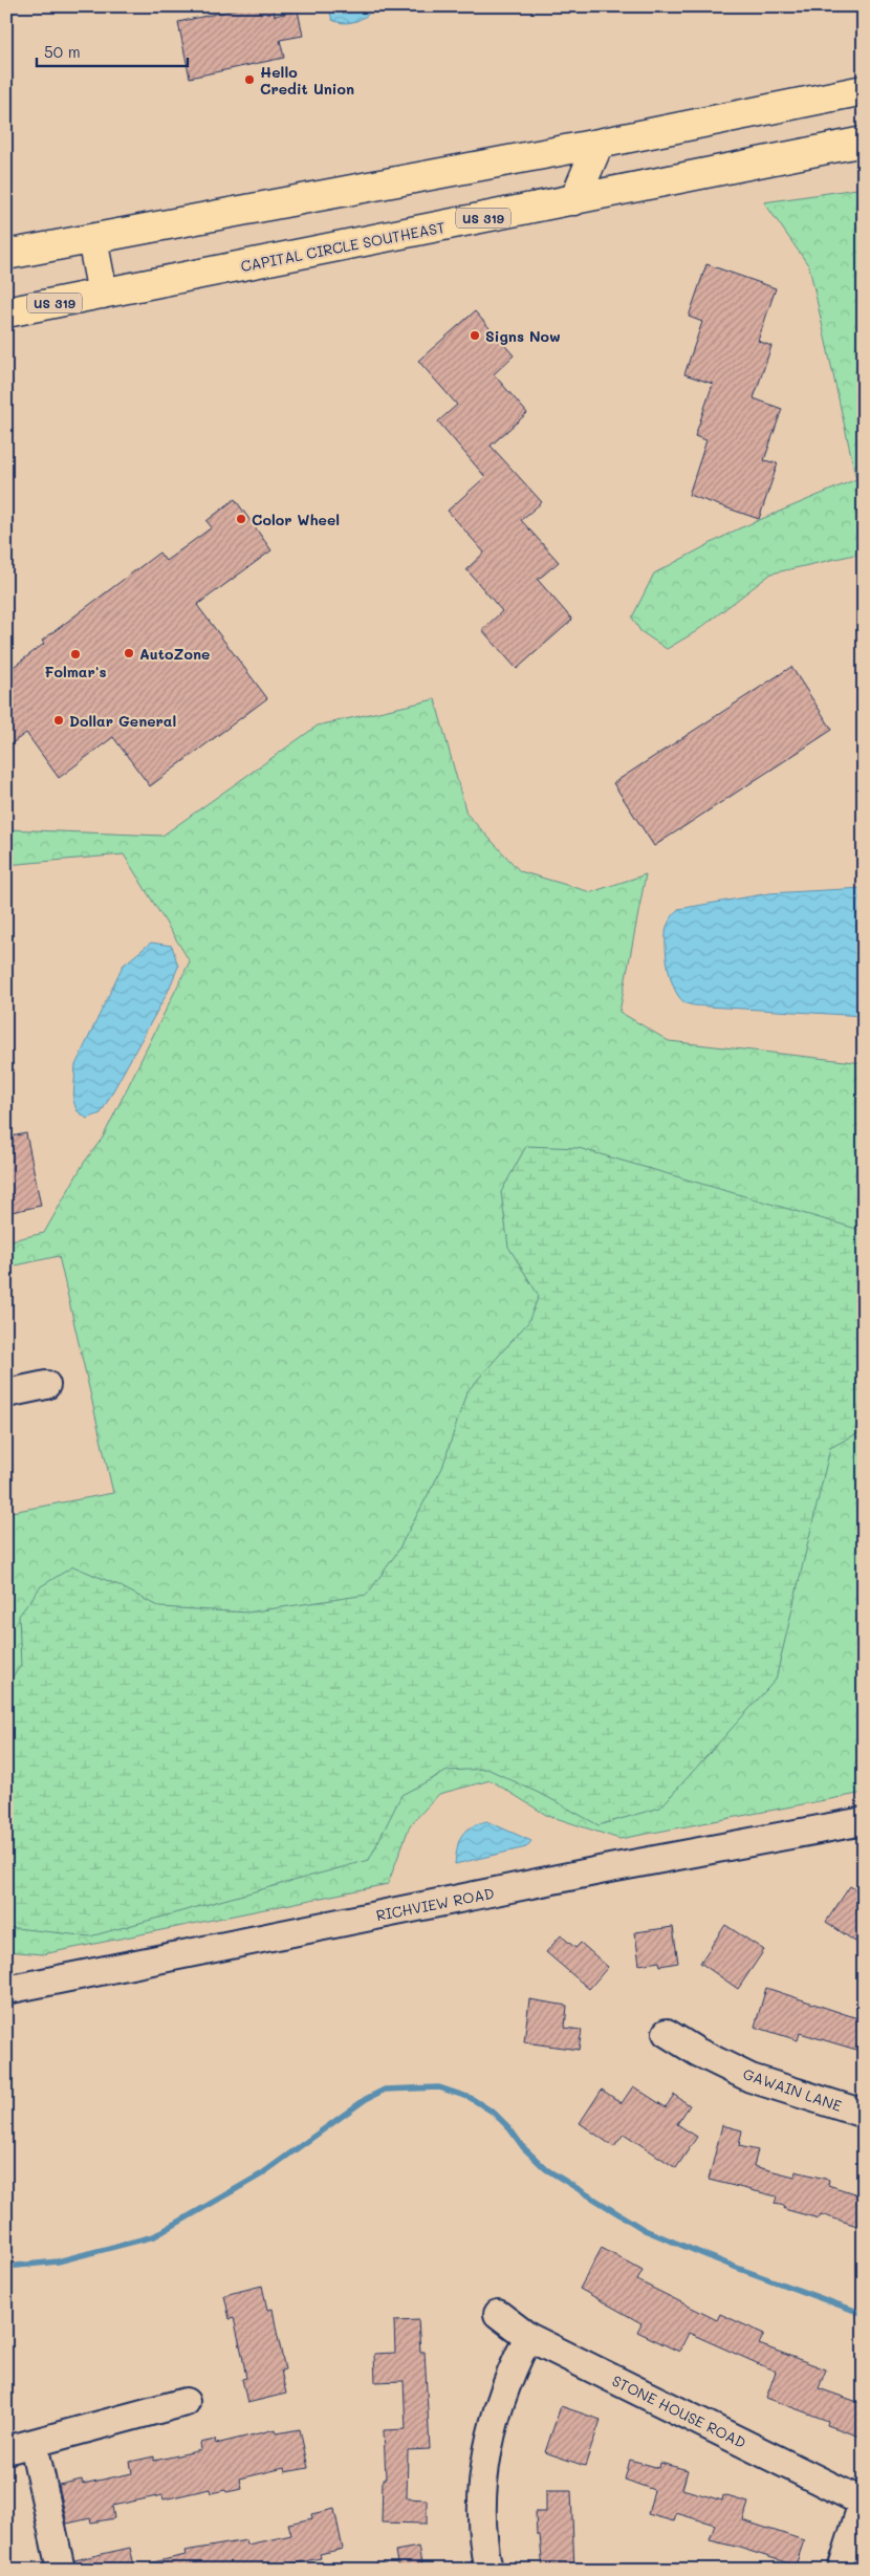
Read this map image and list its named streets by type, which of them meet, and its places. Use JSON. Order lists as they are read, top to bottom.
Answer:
{
  "streets": {
    "main road": ["US 319", "CAPITAL CIRCLE SOUTHEAST"],
    "street": ["RICHVIEW ROAD", "GAWAIN LANE", "STONE HOUSE ROAD"]
  },
  "places": [
    "Hello Credit Union",
    "Signs Now",
    "Color Wheel",
    "AutoZone",
    "Folmar's",
    "Dollar General"
  ],
  "scale_bar": "50 m"
}
